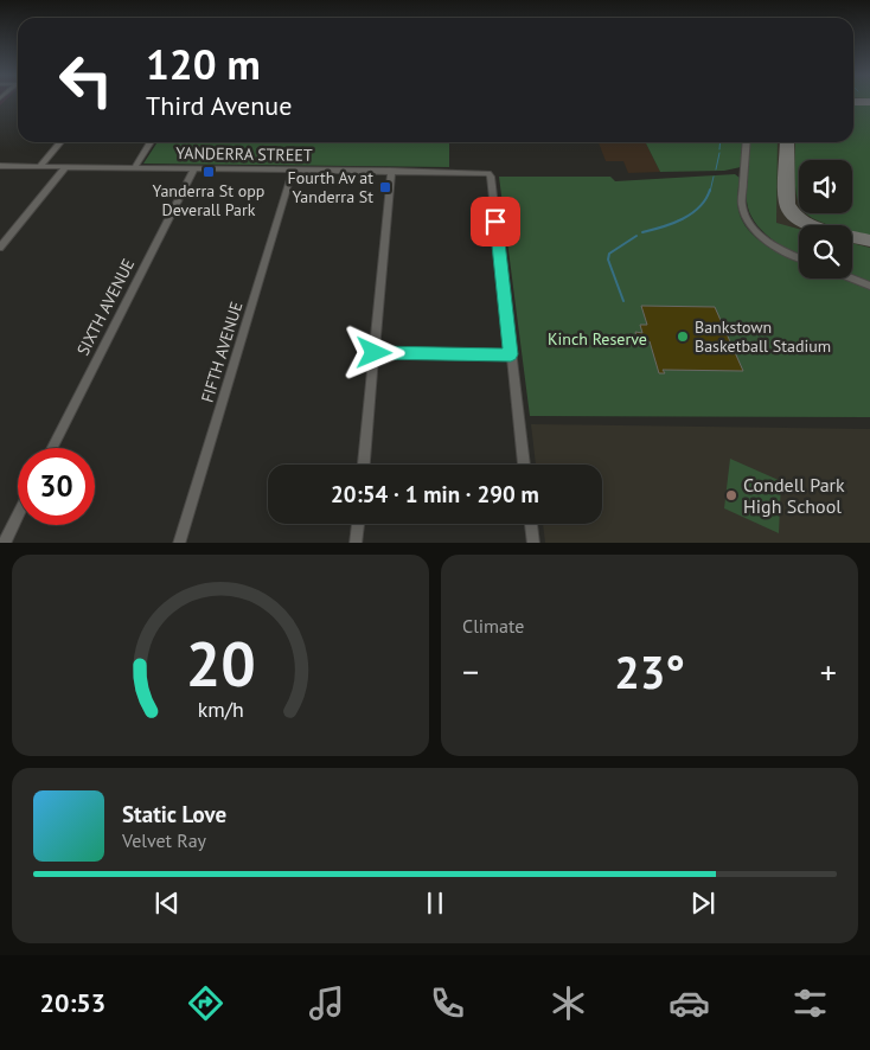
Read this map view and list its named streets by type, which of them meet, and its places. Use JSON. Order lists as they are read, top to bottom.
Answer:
{
  "streets": {
    "street": ["YANDERRA STREET", "SIXTH AVENUE", "FIFTH AVENUE"]
  },
  "crossings": [
    ["YANDERRA STREET", "SIXTH AVENUE"],
    ["YANDERRA STREET", "FIFTH AVENUE"]
  ],
  "parks": ["Kinch Reserve"],
  "places": {
    "transit": ["Yanderra St opp Deverall Park", "Fourth Av at Yanderra St"],
    "other": ["Bankstown Basketball Stadium", "Condell Park High School"]
  },
  "page": {
    "turn": ["120 m", "Third Avenue"],
    "limit": "30",
    "trip": "20:54 · 1 min · 290 m",
    "tile": "Climate",
    "heat": ["−", "23°", "+"],
    "song": ["Static Love", "Velvet Ray"],
    "tabs": "20:53",
    "gauge": ["20", "km/h"]
  }
}
